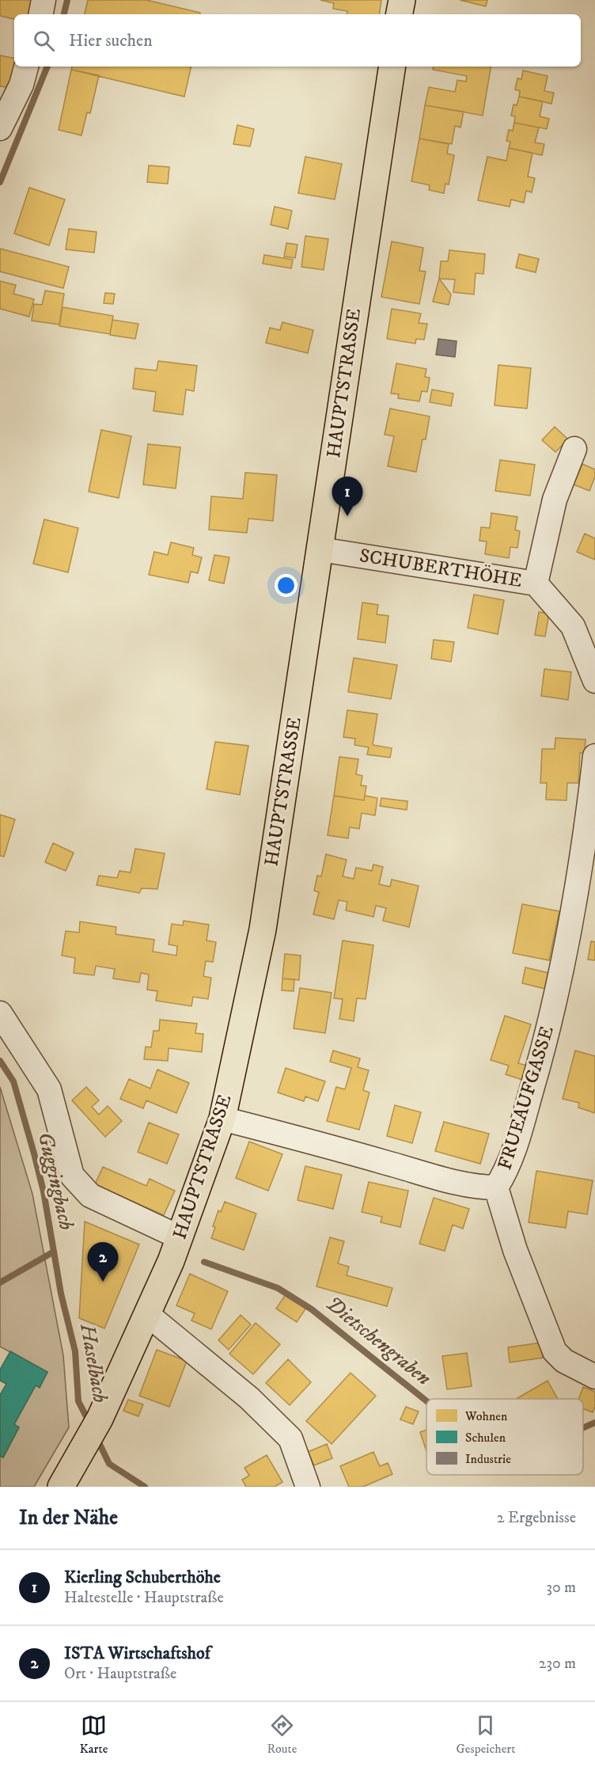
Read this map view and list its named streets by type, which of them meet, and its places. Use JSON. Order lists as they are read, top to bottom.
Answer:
{
  "streets": {
    "main road": ["HAUPTSTRASSE"],
    "street": ["SCHUBERTHÖHE", "FRUEAUFGASSE"]
  },
  "crossings": [
    ["HAUPTSTRASSE", "SCHUBERTHÖHE"],
    ["HAUPTSTRASSE", "FRUEAUFGASSE"]
  ],
  "water": ["Guggingbach", "Dietschengraben", "Haselbach"],
  "legend": ["Wohnen", "Schulen", "Industrie"],
  "page": {
    "search": "Hier suchen",
    "pins": ["1", "2"],
    "heading": ["In der Nähe", "2 Ergebnisse"],
    "list": [
      {
        "mark": "1",
        "name": "Kierling Schuberthöhe",
        "note": "Haltestelle · Hauptstraße",
        "value": "30 m"
      },
      {
        "mark": "2",
        "name": "ISTA Wirtschaftshof",
        "note": "Ort · Hauptstraße",
        "value": "230 m"
      }
    ],
    "nav": ["Karte", "Route", "Gespeichert"]
  }
}
